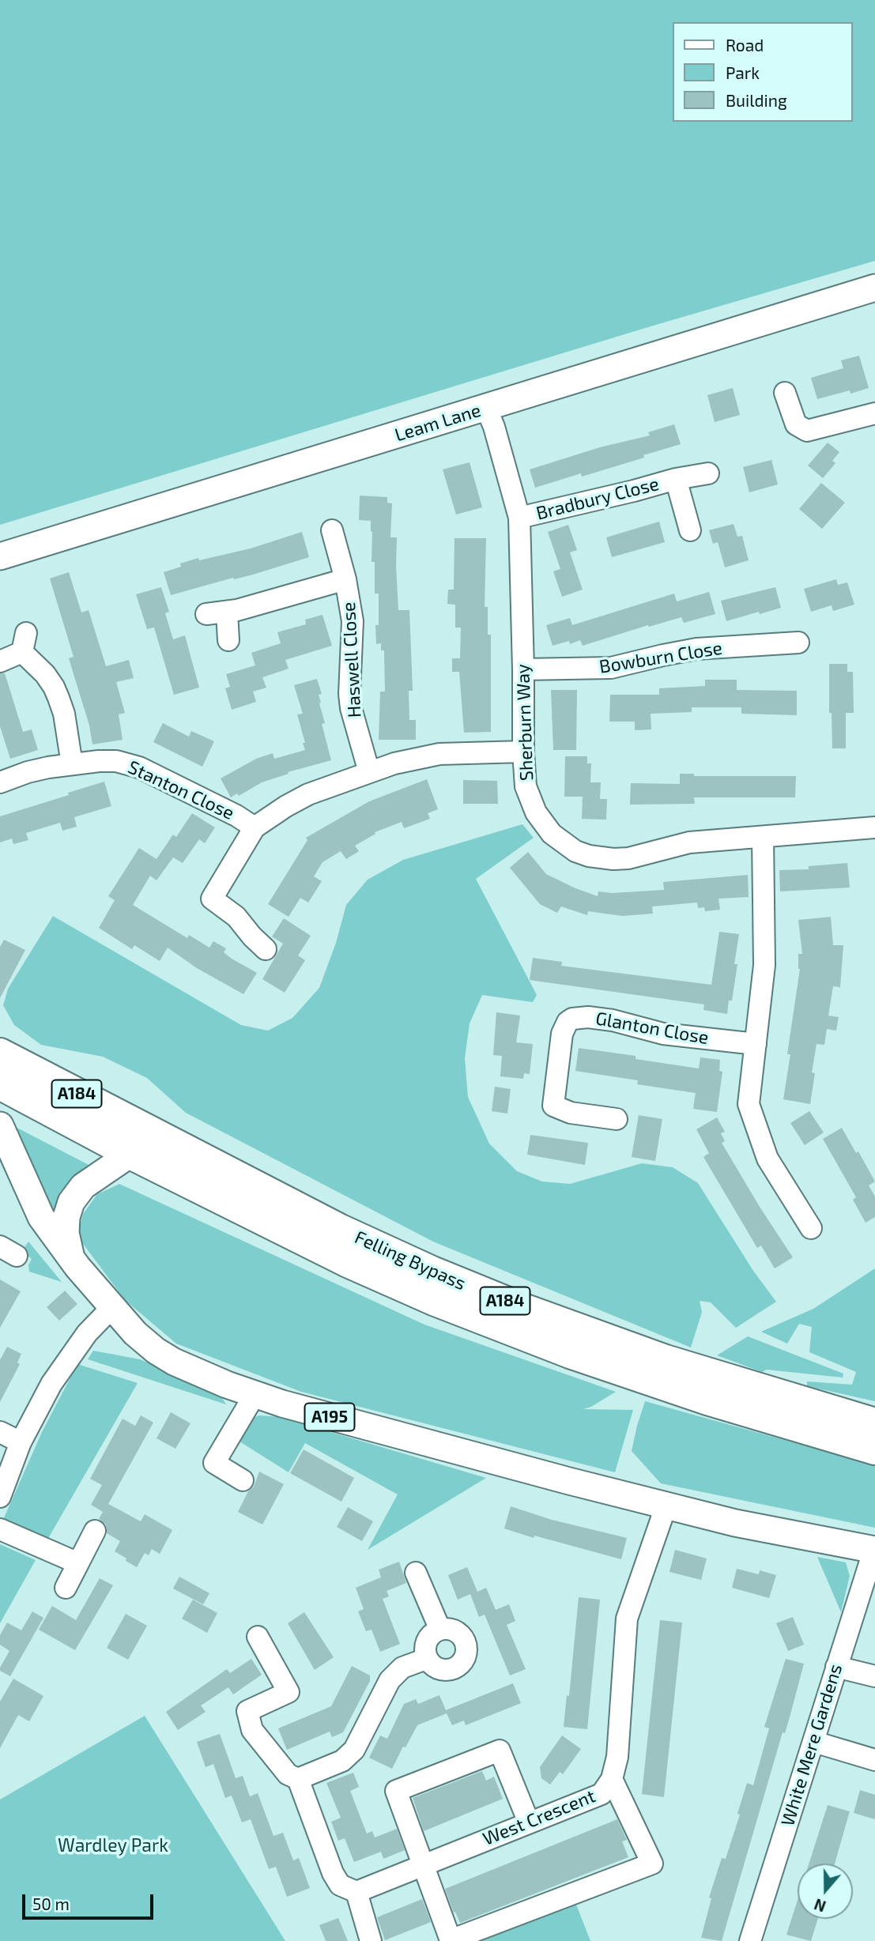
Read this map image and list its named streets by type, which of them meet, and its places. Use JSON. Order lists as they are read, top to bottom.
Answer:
{
  "streets": {
    "highway": ["A184", "Felling Bypass"],
    "main road": ["Leam Lane", "A195"],
    "street": [
      "Bradbury Close",
      "Bowburn Close",
      "Haswell Close",
      "Sherburn Way",
      "Stanton Close",
      "Glanton Close",
      "White Mere Gardens",
      "West Crescent"
    ]
  },
  "crossings": [
    ["Leam Lane", "Sherburn Way"],
    ["Bradbury Close", "Sherburn Way"],
    ["Bowburn Close", "Sherburn Way"],
    ["Felling Bypass", "A195"],
    ["A195", "White Mere Gardens"],
    ["A195", "West Crescent"]
  ],
  "parks": ["Wardley Park"],
  "legend": ["Road", "Park", "Building"],
  "scale_bar": "50 m",
  "north": "bottom"
}
